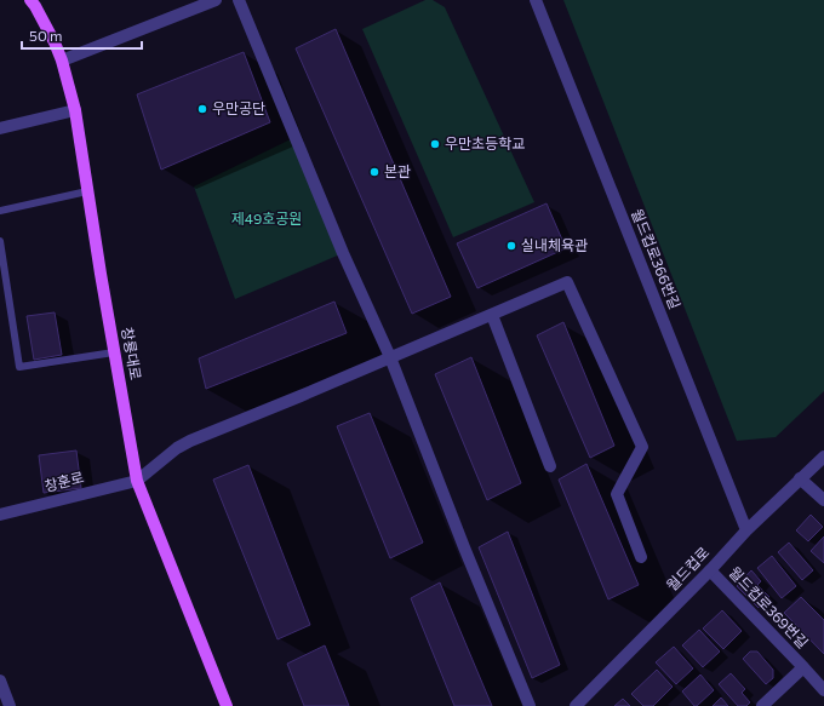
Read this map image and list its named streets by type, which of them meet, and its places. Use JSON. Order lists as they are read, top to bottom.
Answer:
{
  "streets": {
    "main road": ["창룡대로"],
    "street": [
      "월드컵로366번길",
      "창훈로",
      "월드컵로",
      "월드컵로369번길"
    ]
  },
  "crossings": [
    ["월드컵로366번길", "월드컵로"],
    ["창룡대로", "창훈로"],
    ["월드컵로", "월드컵로369번길"]
  ],
  "parks": ["제49호공원"],
  "places": [
    "우만공단",
    "우만초등학교",
    "본관",
    "실내체육관"
  ],
  "scale_bar": "50 m"
}
